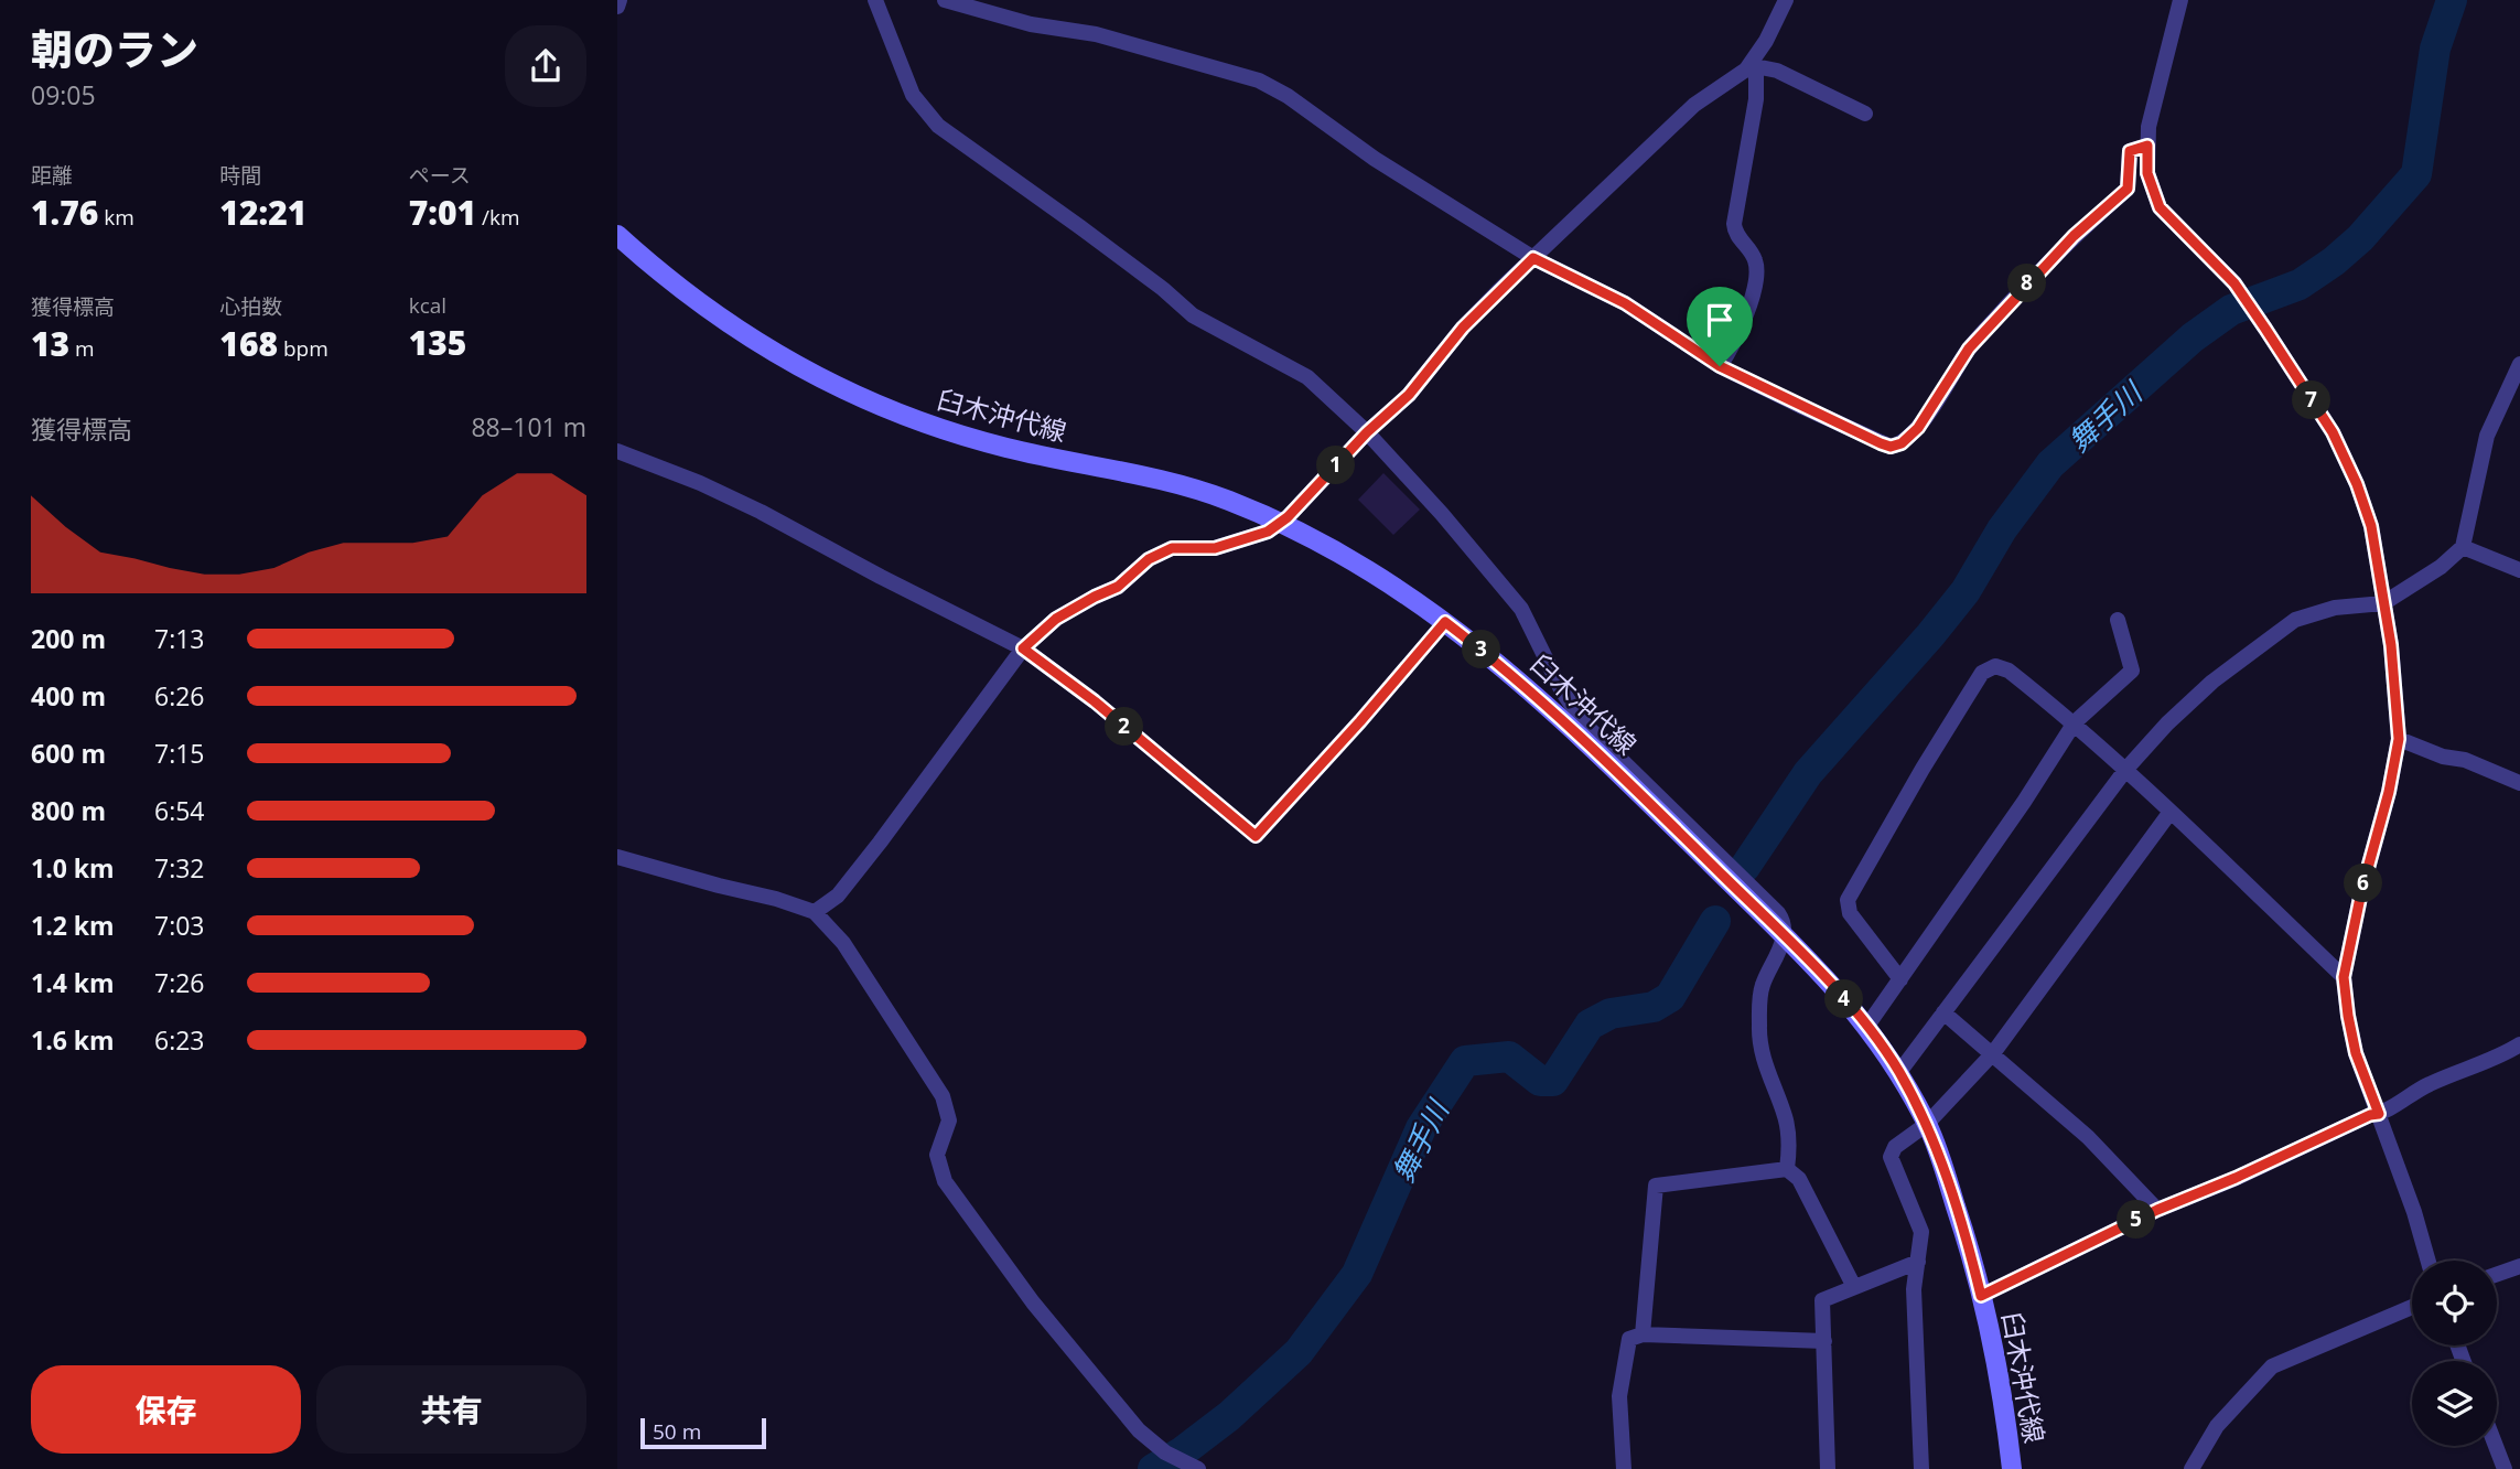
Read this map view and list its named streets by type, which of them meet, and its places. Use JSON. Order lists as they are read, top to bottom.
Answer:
{
  "streets": {
    "main road": ["臼木沖代線"]
  },
  "water": ["舞手川"],
  "scale_bar": "50 m",
  "page": {
    "heading": ["朝のラン", "09:05"],
    "stats": [
      ["距離", "1.76 km"],
      ["時間", "12:21"],
      ["ペース", "7:01 /km"],
      ["獲得標高", "13 m"],
      ["心拍数", "168 bpm"],
      ["kcal", "135"]
    ],
    "pins": [
      "8",
      "7",
      "1",
      "3",
      "2",
      "6",
      "4",
      "5"
    ],
    "chart": ["獲得標高", "88–101 m"],
    "list": [
      {
        "name": "200 m",
        "note": "7:13"
      },
      {
        "name": "400 m",
        "note": "6:26"
      },
      {
        "name": "600 m",
        "note": "7:15"
      },
      {
        "name": "800 m",
        "note": "6:54"
      },
      {
        "name": "1.0 km",
        "note": "7:32"
      },
      {
        "name": "1.2 km",
        "note": "7:03"
      },
      {
        "name": "1.4 km",
        "note": "7:26"
      },
      {
        "name": "1.6 km",
        "note": "6:23"
      }
    ],
    "buttons": ["保存", "共有"],
    "scale": "50 m"
  }
}
